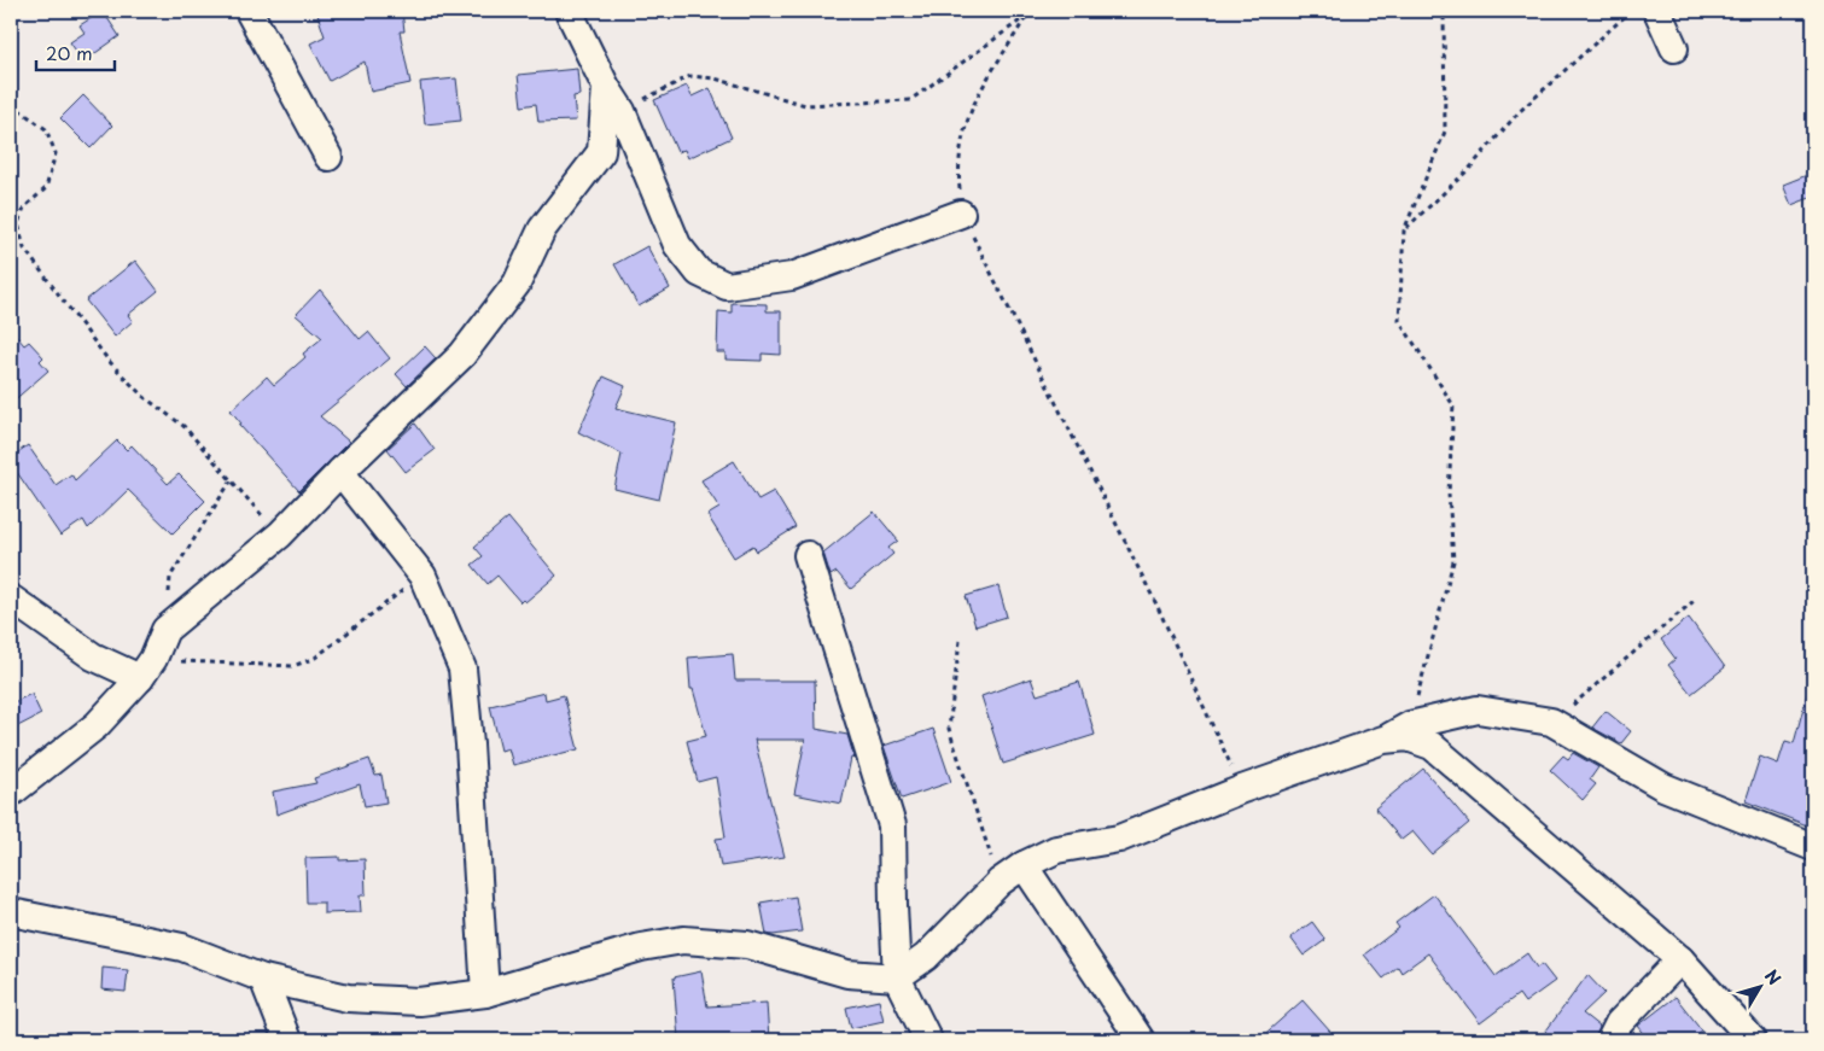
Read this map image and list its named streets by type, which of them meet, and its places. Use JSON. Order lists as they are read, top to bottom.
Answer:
{
  "scale_bar": "20 m",
  "north": "top right"
}
